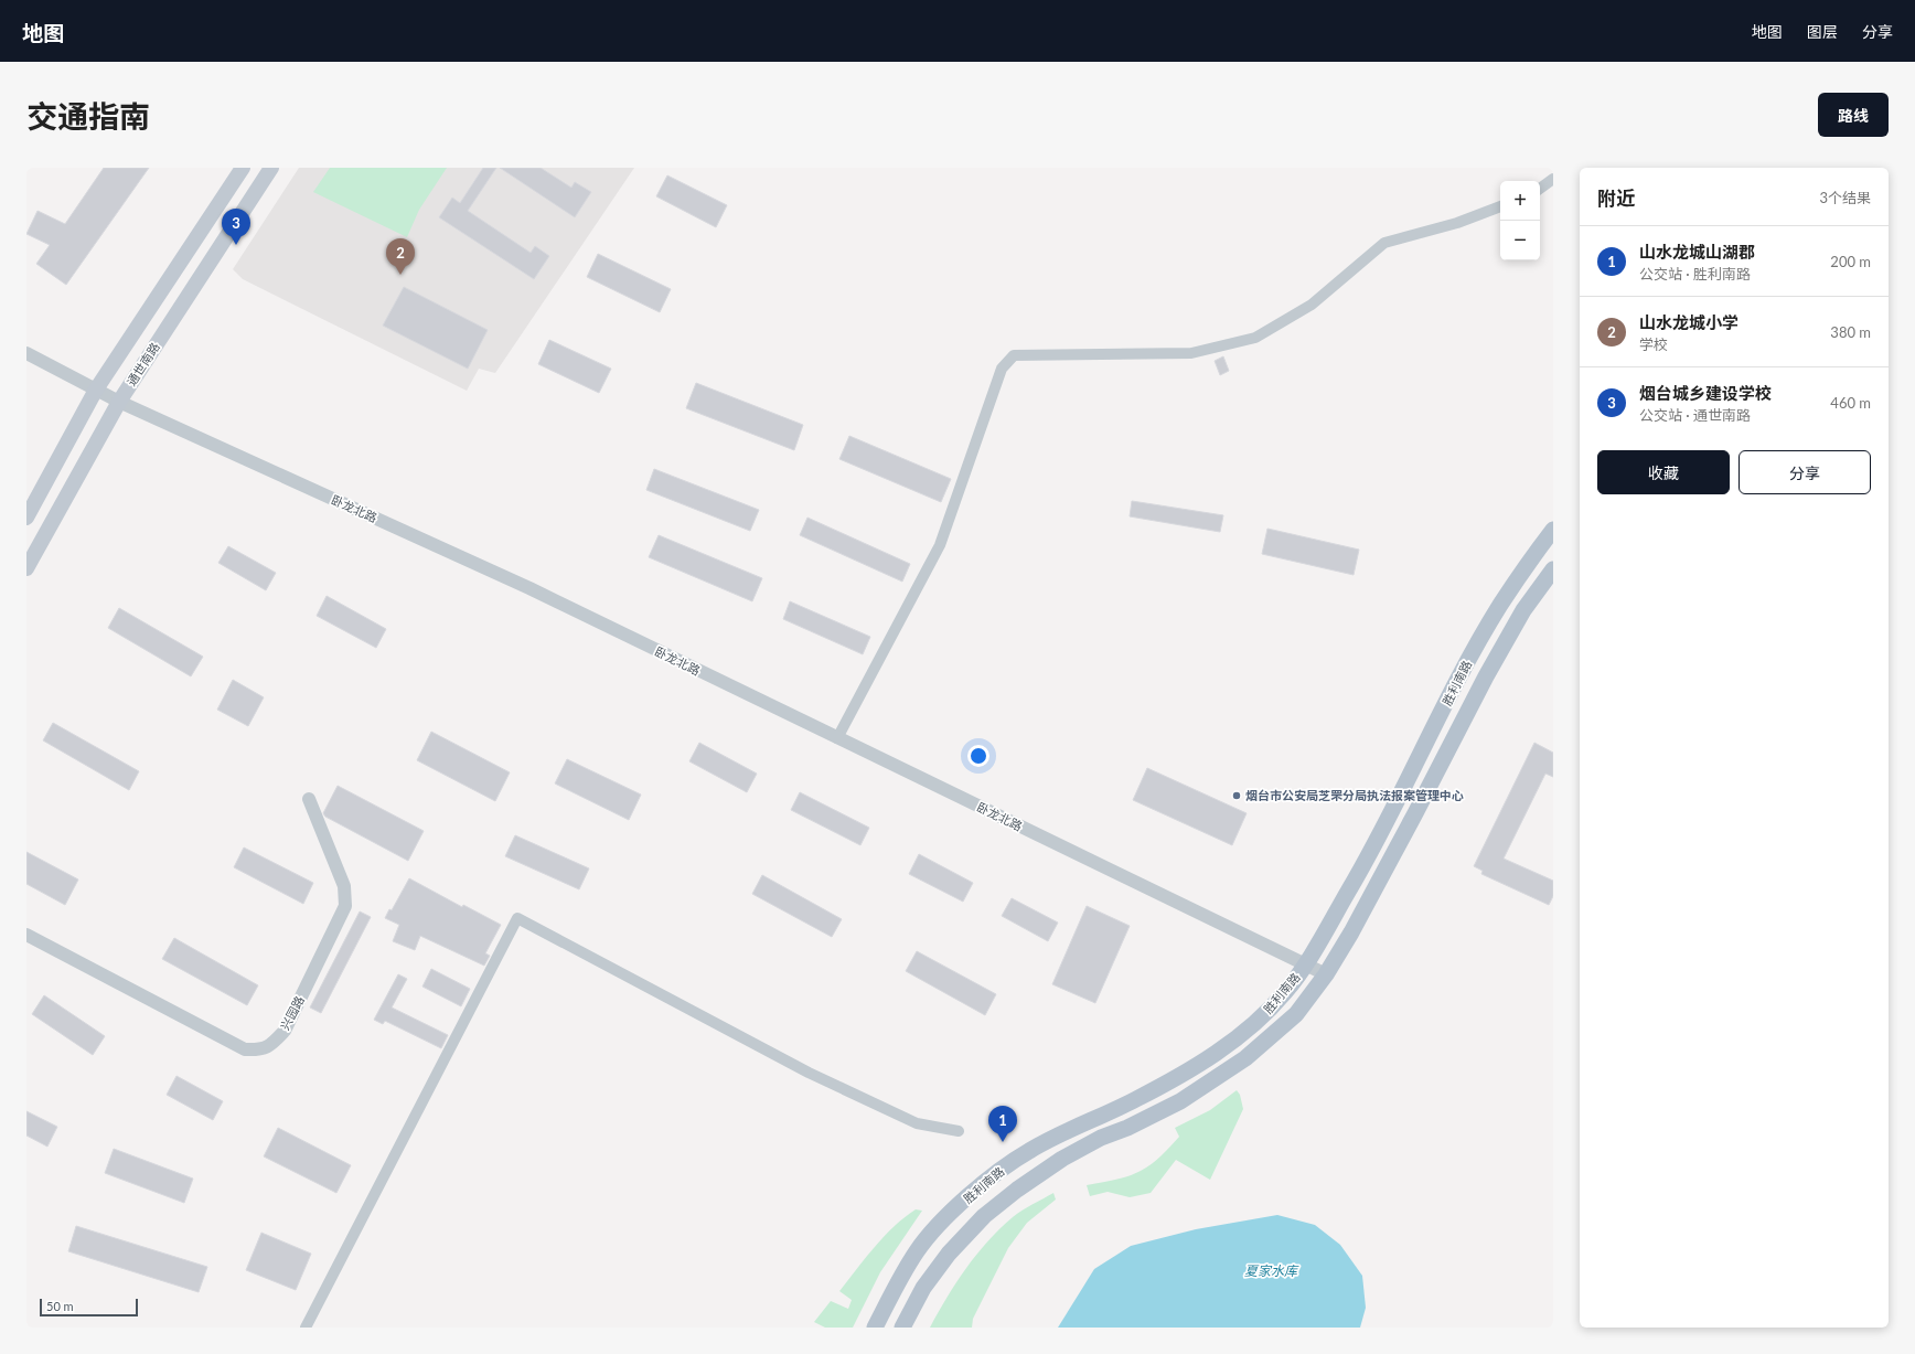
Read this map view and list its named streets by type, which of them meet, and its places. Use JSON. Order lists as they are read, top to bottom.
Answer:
{
  "streets": {
    "main road": ["通世南路", "胜利南路"],
    "street": ["卧龙北路", "兴园路"]
  },
  "crossings": [
    ["通世南路", "卧龙北路"],
    ["卧龙北路", "胜利南路"]
  ],
  "water": ["夏家水库"],
  "places": ["烟台市公安局芝罘分局执法报案管理中心"],
  "scale_bar": "50 m",
  "page": {
    "header": "地图",
    "nav": ["地图", "图层", "分享"],
    "title": "交通指南",
    "buttons": [
      "路线",
      ["收藏", "分享"]
    ],
    "heading": ["附近", "3个结果"],
    "map_buttons": ["+", "−"],
    "pins": ["3", "2", "1"],
    "list": [
      {
        "mark": "1",
        "name": "山水龙城山湖郡",
        "note": "公交站 · 胜利南路",
        "value": "200 m"
      },
      {
        "mark": "2",
        "name": "山水龙城小学",
        "note": "学校",
        "value": "380 m"
      },
      {
        "mark": "3",
        "name": "烟台城乡建设学校",
        "note": "公交站 · 通世南路",
        "value": "460 m"
      }
    ],
    "scale": "50 m"
  }
}
